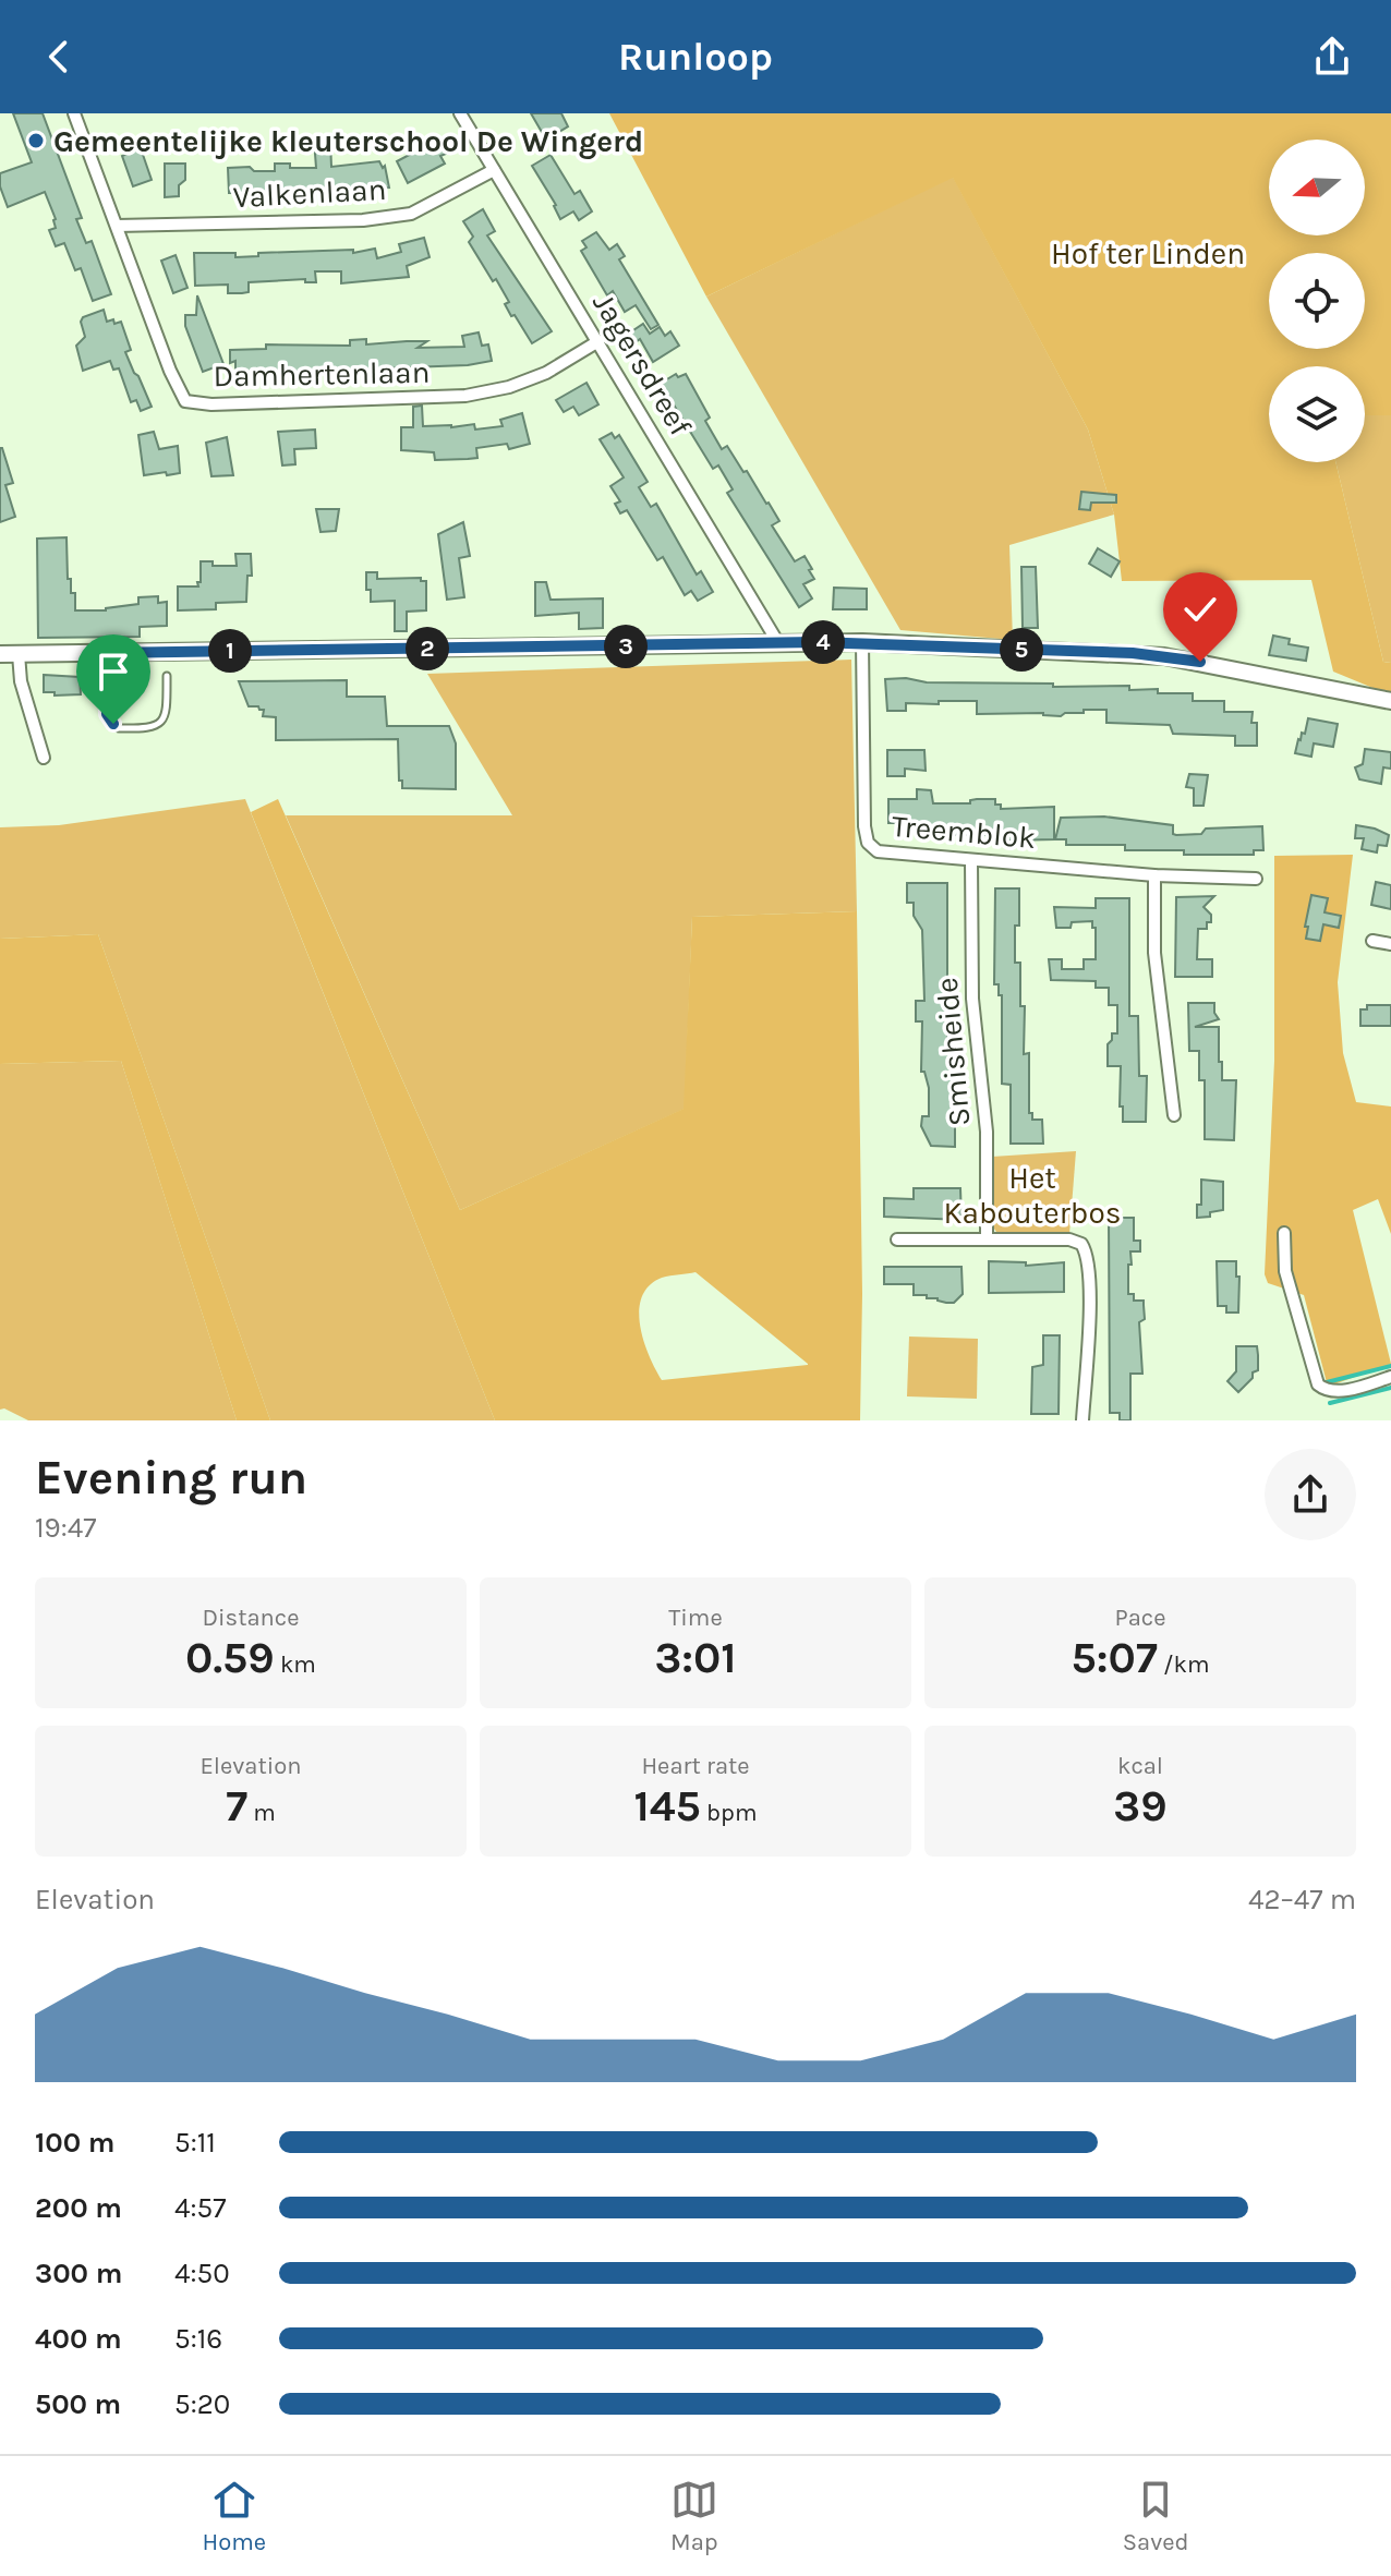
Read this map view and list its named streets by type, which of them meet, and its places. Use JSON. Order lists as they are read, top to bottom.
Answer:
{
  "streets": {
    "street": [
      "Valkenlaan",
      "Jagersdreef",
      "Damhertenlaan",
      "Treemblok",
      "Smisheide"
    ]
  },
  "crossings": [
    ["Valkenlaan", "Jagersdreef"],
    ["Valkenlaan", "Damhertenlaan"],
    ["Jagersdreef", "Damhertenlaan"],
    ["Treemblok", "Smisheide"]
  ],
  "parks": ["Hof ter Linden", "Het Kabouterbos"],
  "places": ["Gemeentelijke kleuterschool De Wingerd"],
  "north": "left",
  "page": {
    "header": "Runloop",
    "pins": [
      "4",
      "3",
      "2",
      "5",
      "1"
    ],
    "heading": ["Evening run", "19:47"],
    "stats": [
      ["Distance", "0.59 km"],
      ["Time", "3:01"],
      ["Pace", "5:07 /km"],
      ["Elevation", "7 m"],
      ["Heart rate", "145 bpm"],
      ["kcal", "39"]
    ],
    "chart": ["Elevation", "42–47 m"],
    "list": [
      {
        "name": "100 m",
        "note": "5:11"
      },
      {
        "name": "200 m",
        "note": "4:57"
      },
      {
        "name": "300 m",
        "note": "4:50"
      },
      {
        "name": "400 m",
        "note": "5:16"
      },
      {
        "name": "500 m",
        "note": "5:20"
      }
    ],
    "tabs": ["Home", "Map", "Saved"]
  }
}
